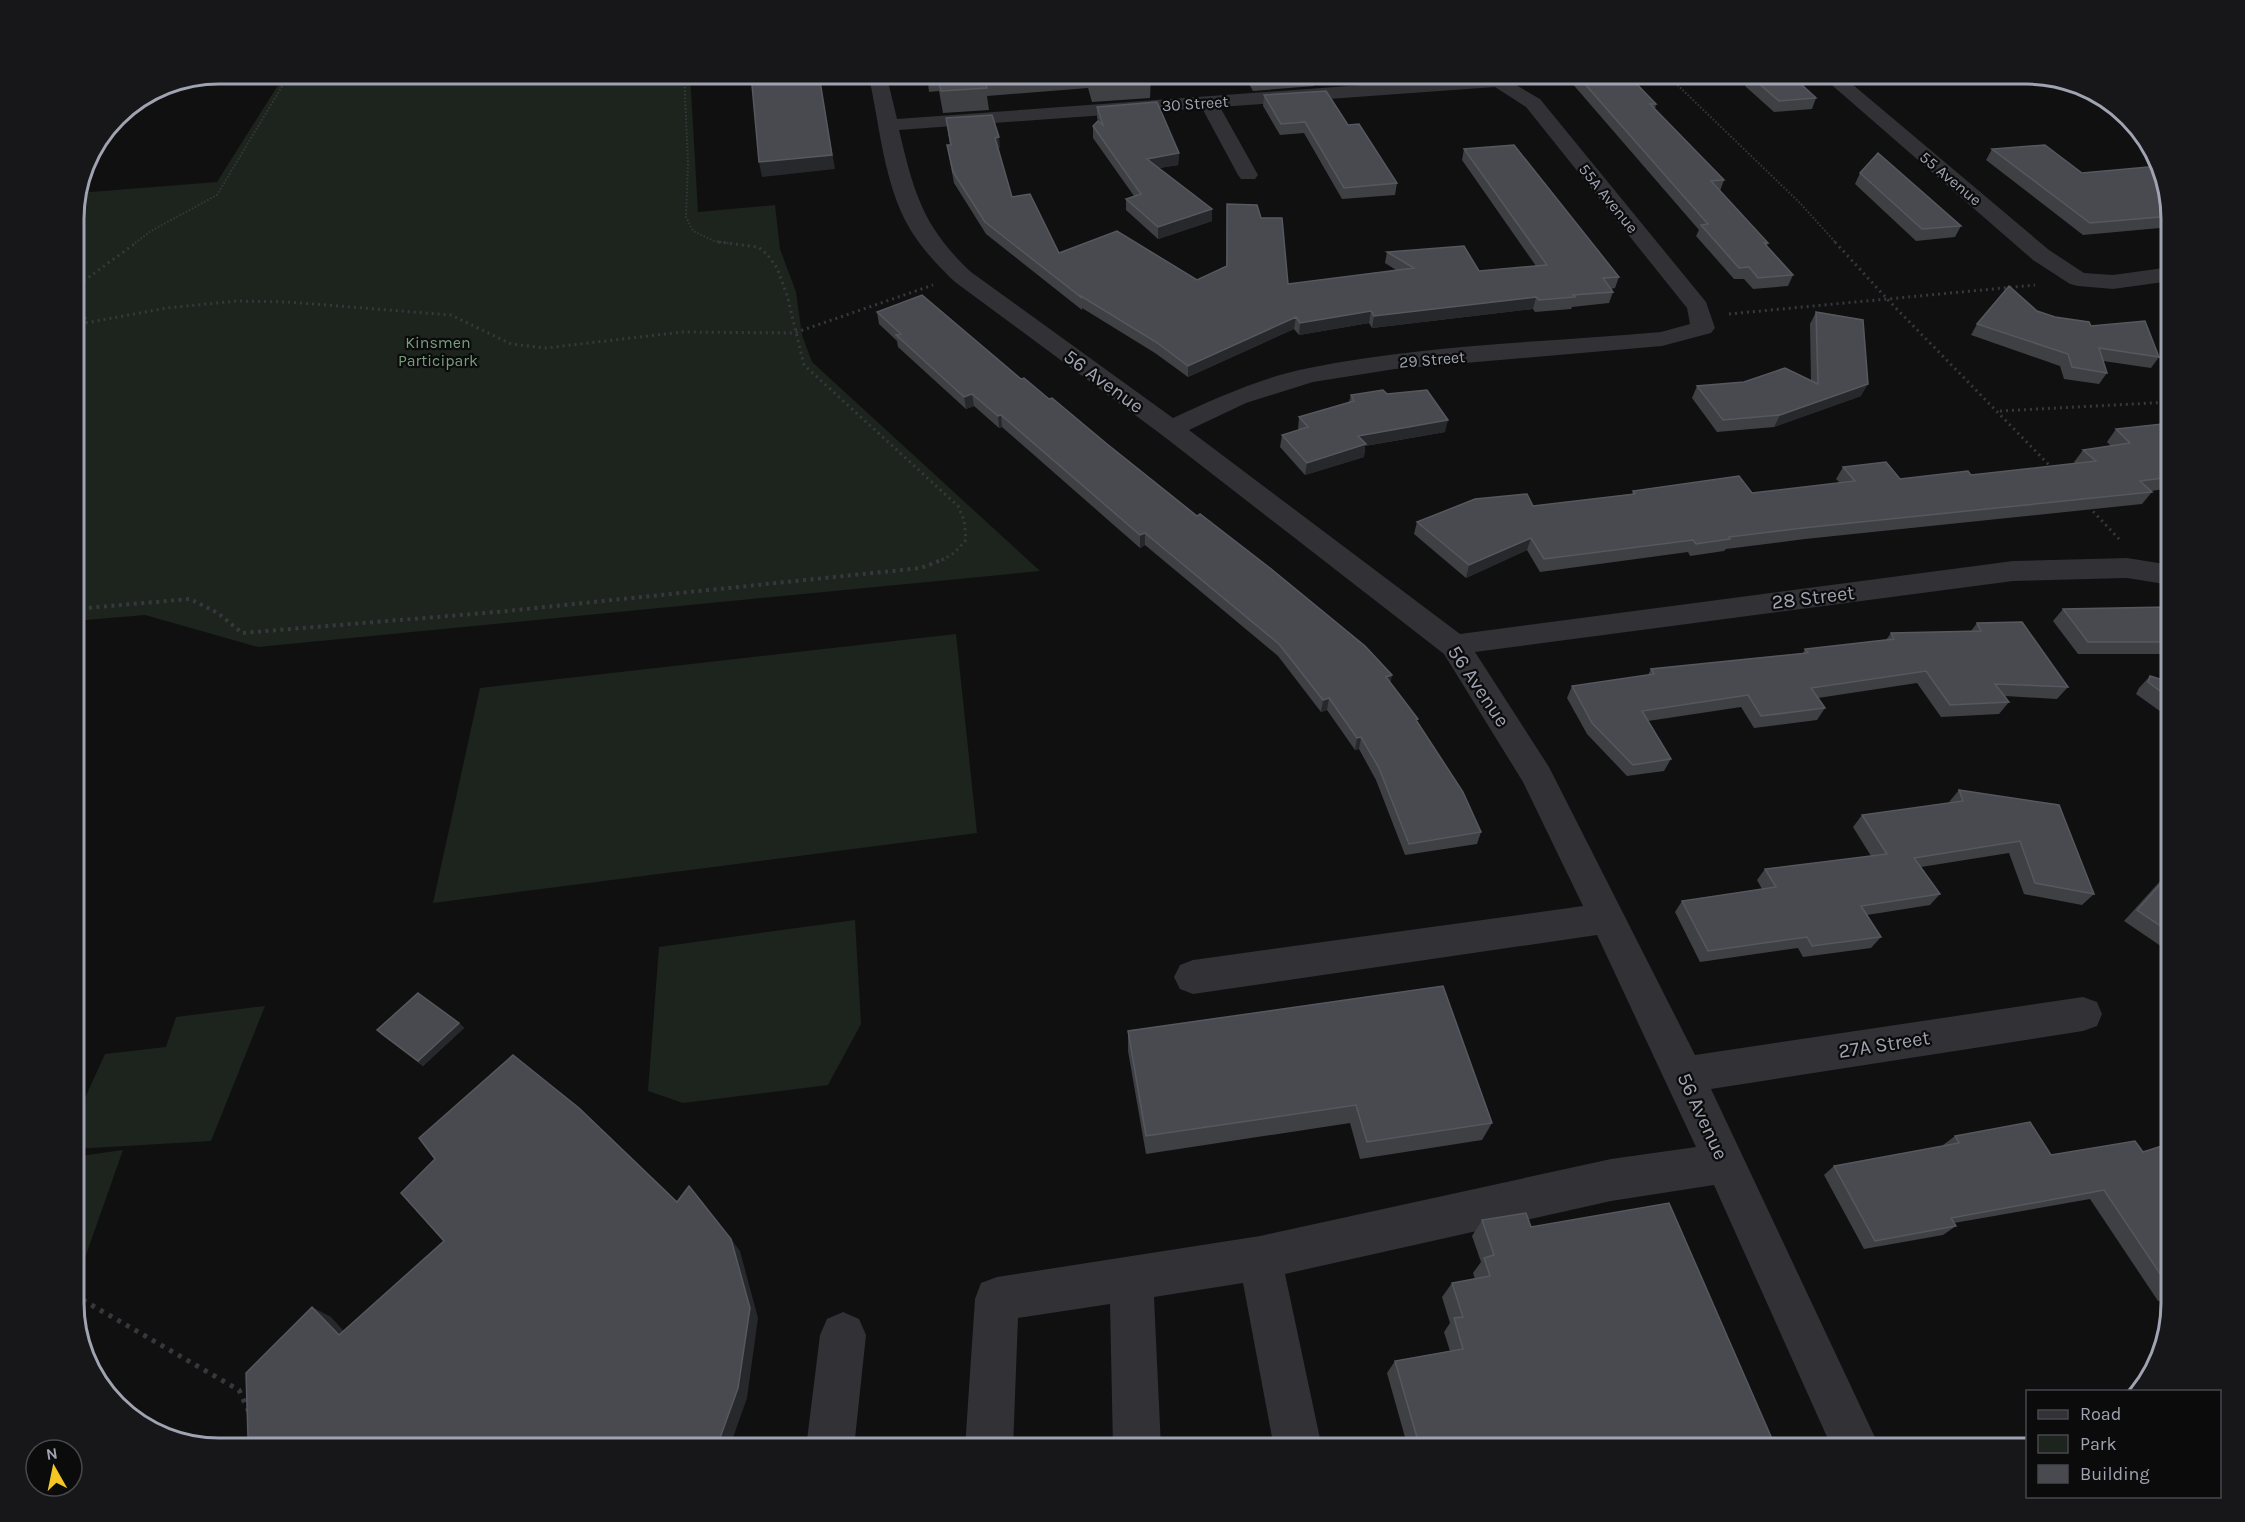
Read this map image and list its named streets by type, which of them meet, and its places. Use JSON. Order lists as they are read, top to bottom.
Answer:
{
  "streets": {
    "street": [
      "30 Street",
      "55 Avenue",
      "55A Avenue",
      "29 Street",
      "56 Avenue",
      "28 Street",
      "27A Street"
    ]
  },
  "crossings": [
    ["30 Street", "56 Avenue"],
    ["55A Avenue", "29 Street"],
    ["29 Street", "56 Avenue"],
    ["56 Avenue", "28 Street"],
    ["56 Avenue", "27A Street"]
  ],
  "parks": ["Kinsmen Participark"],
  "legend": ["Road", "Park", "Building"],
  "north": "top"
}
